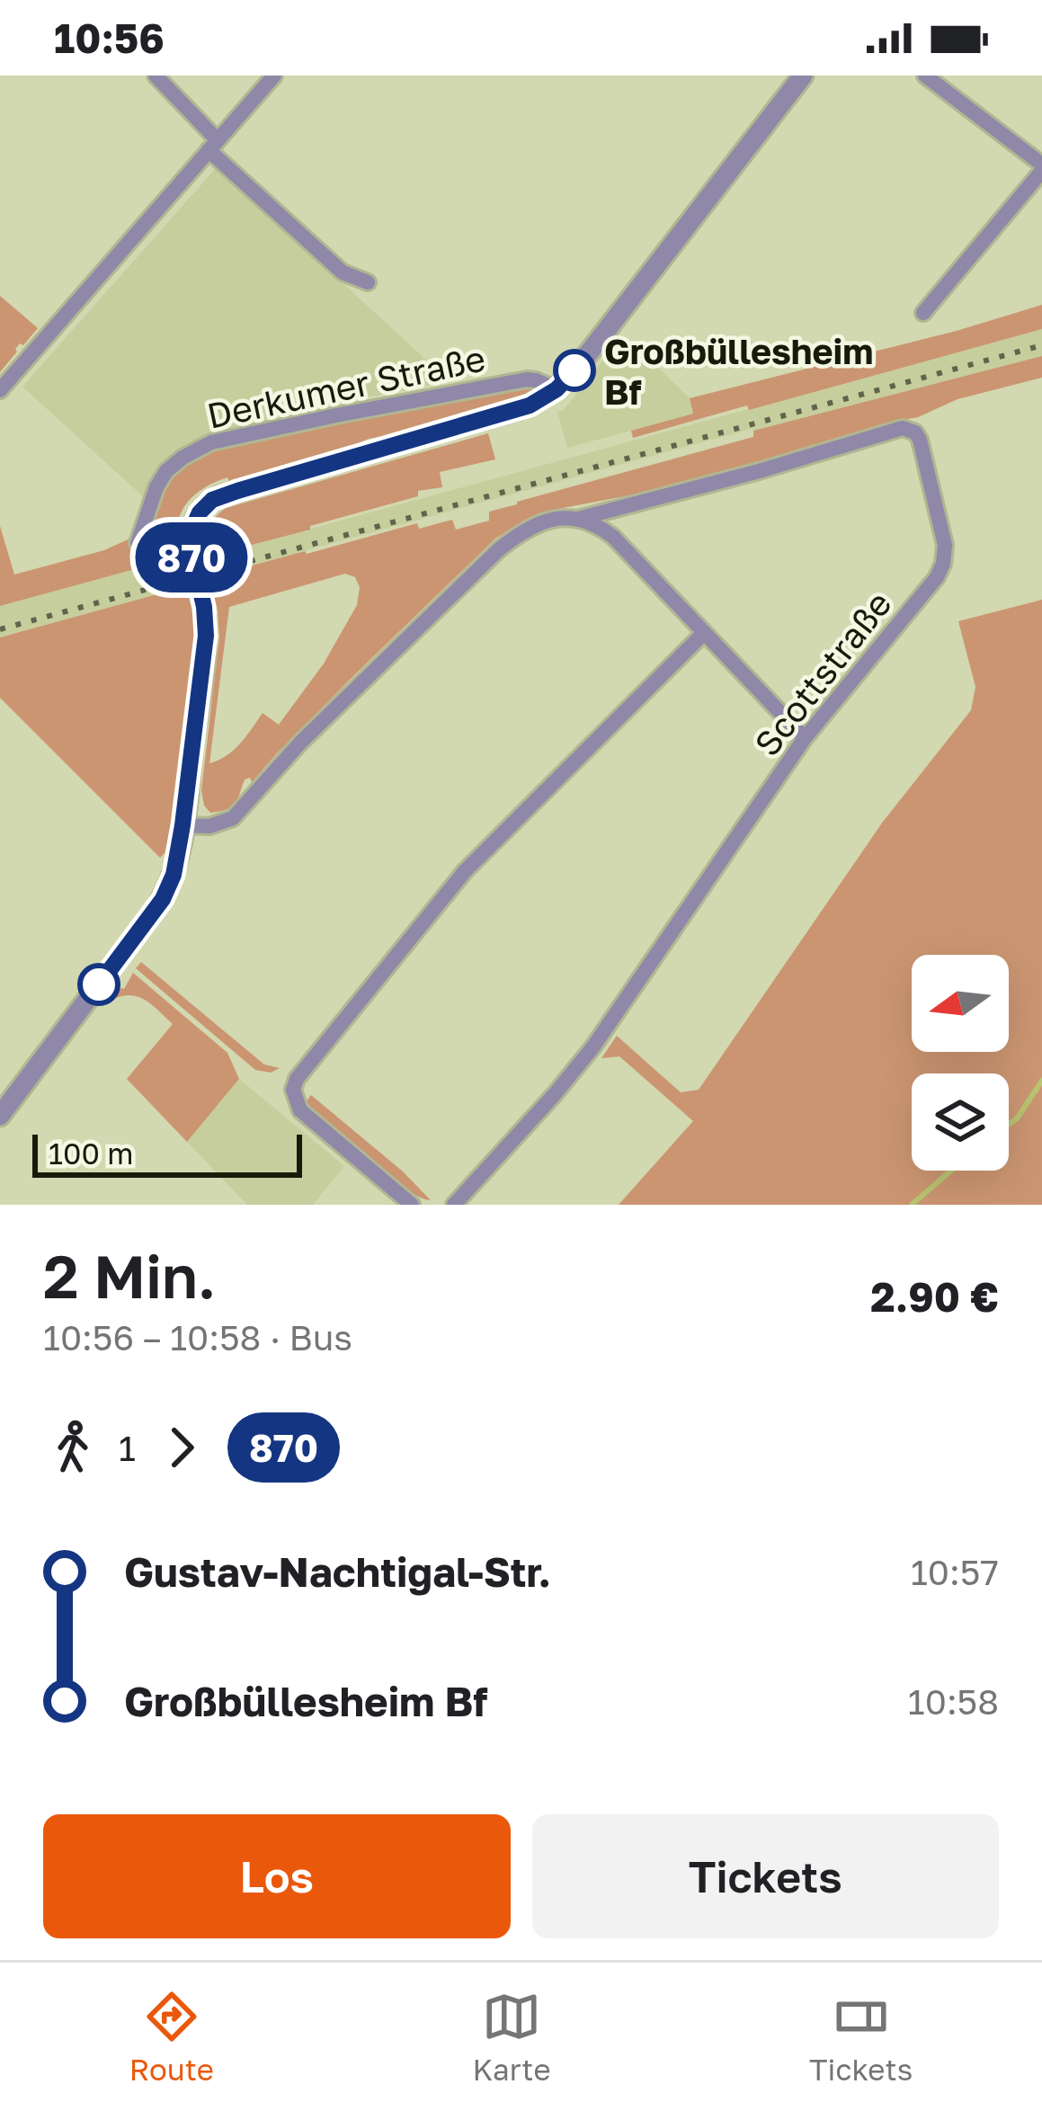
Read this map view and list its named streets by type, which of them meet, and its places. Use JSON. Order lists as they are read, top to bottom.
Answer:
{
  "streets": {
    "street": ["Derkumer Straße", "Scottstraße"]
  },
  "places": ["Großbüllesheim Bf"],
  "lines": ["bus line 870"],
  "scale_bar": "100 m",
  "north": "left",
  "page": {
    "status": "10:56",
    "on_map": "870",
    "scale": "100 m",
    "heading": ["2 Min.", "10:56 – 10:58 · Bus", "2.90 €"],
    "legs": ["1", "870"],
    "list": [
      {
        "name": "Gustav-Nachtigal-Str.",
        "value": "10:57"
      },
      {
        "name": "Großbüllesheim Bf",
        "value": "10:58"
      }
    ],
    "buttons": ["Los", "Tickets"],
    "tabs": ["Route", "Karte", "Tickets"]
  }
}
